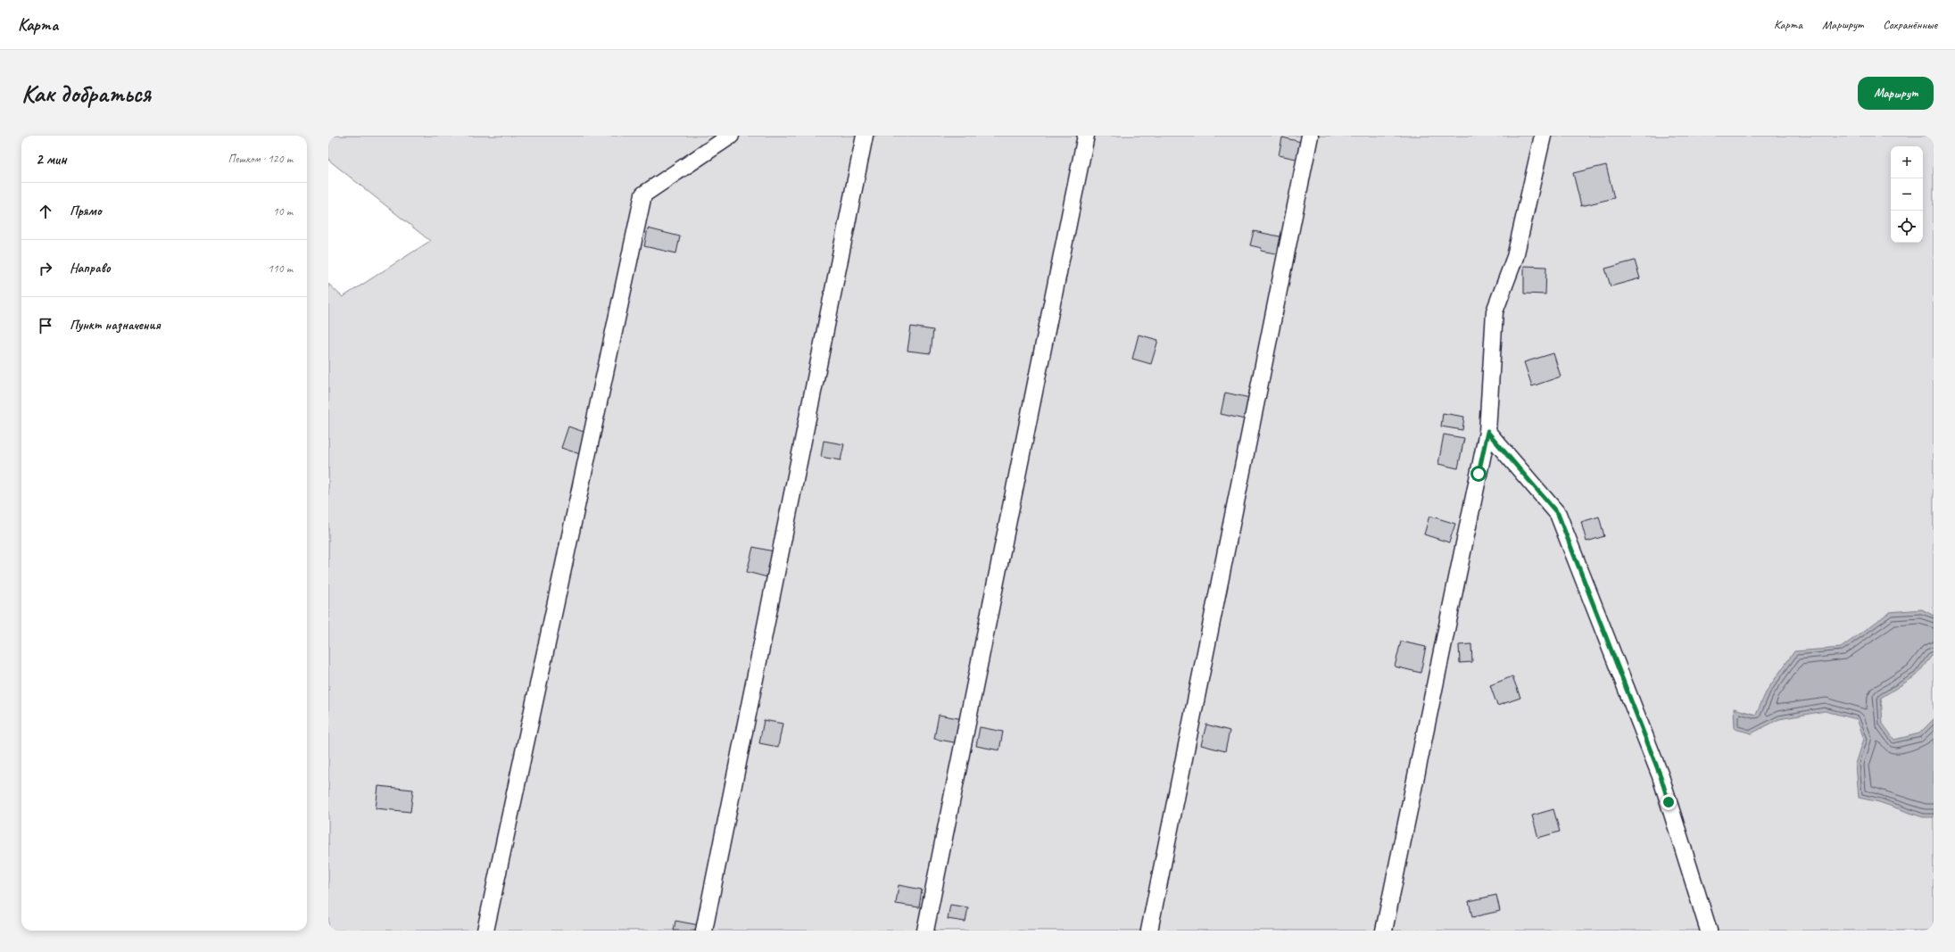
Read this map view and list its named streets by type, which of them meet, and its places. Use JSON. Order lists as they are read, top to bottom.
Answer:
{
  "page": {
    "header": "Карта",
    "nav": ["Карта", "Маршрут", "Сохранённые"],
    "buttons": "Маршрут",
    "title": "Как добраться",
    "heading": ["2 мин", "Пешком · 120 m"],
    "map_buttons": ["+", "−"],
    "list": [
      ["Прямо", "10 m"],
      ["Направо", "110 m"],
      "Пункт назначения"
    ]
  }
}
